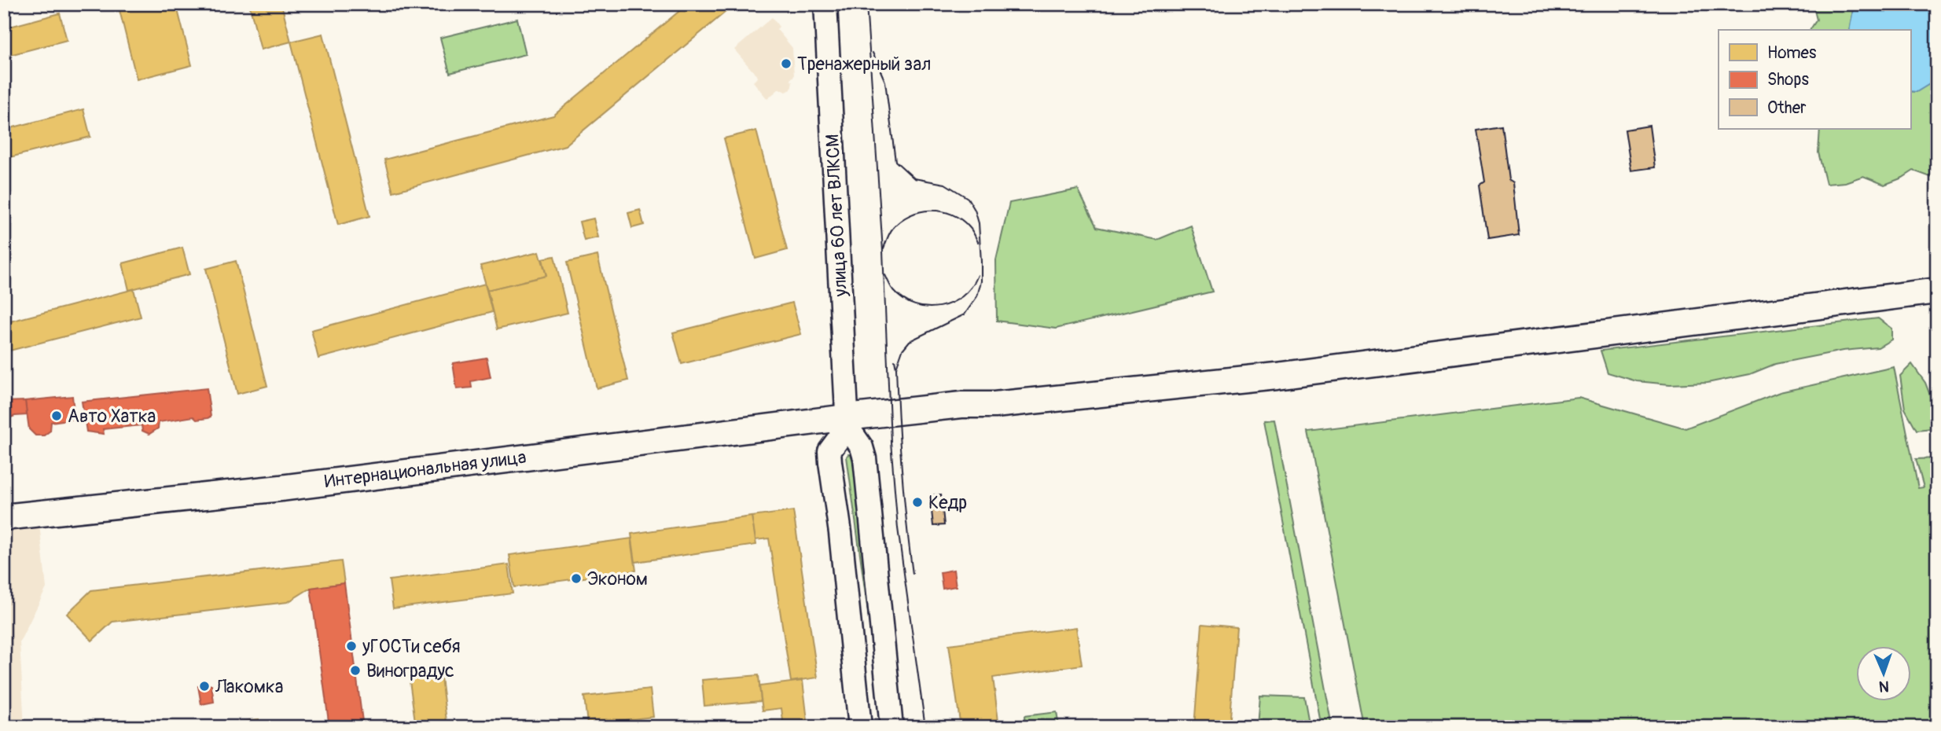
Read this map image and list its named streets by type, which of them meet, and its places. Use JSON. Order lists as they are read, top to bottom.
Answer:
{
  "streets": {
    "main road": ["Интернациональная улица"],
    "street": ["улица 60 лет ВЛКСМ"]
  },
  "crossings": [
    ["улица 60 лет ВЛКСМ", "Интернациональная улица"]
  ],
  "places": [
    "Тренажерный зал",
    "Авто Хатка",
    "Кедр",
    "Эконом",
    "уГОСТи себя",
    "Виноградус",
    "Лакомка"
  ],
  "legend": ["Homes", "Shops", "Other"],
  "north": "bottom"
}
